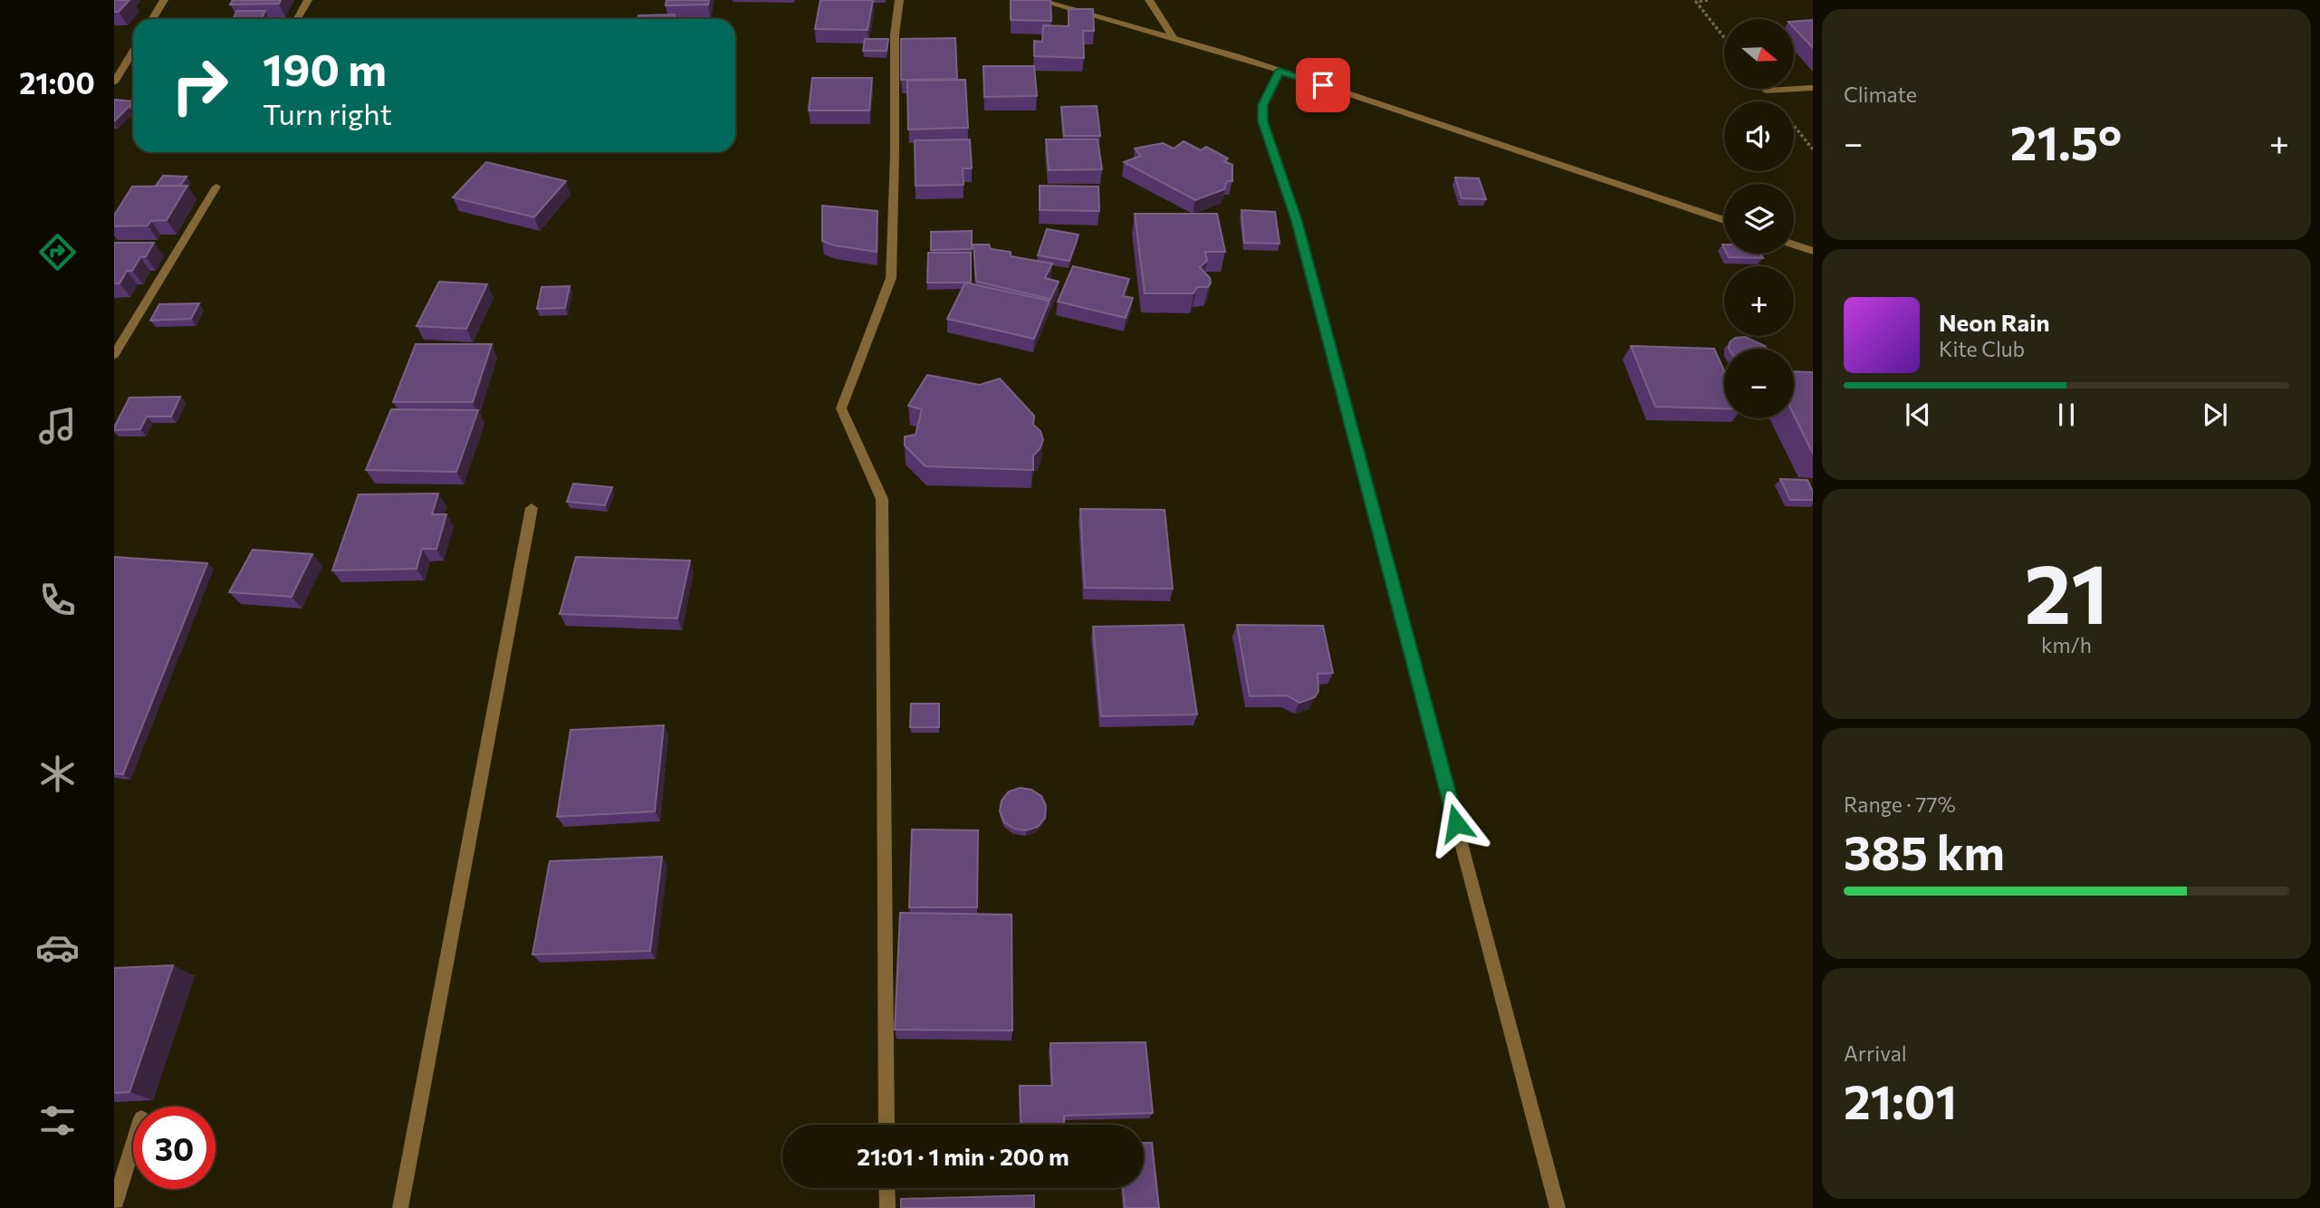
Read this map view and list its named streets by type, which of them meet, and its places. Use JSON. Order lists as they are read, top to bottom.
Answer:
{
  "north": "right",
  "page": {
    "tabs": "21:00",
    "tile": [
      "Climate",
      ["21", "km/h"],
      ["Range · 77%", "385 km"],
      ["Arrival", "21:01"]
    ],
    "map_buttons": ["+", "−"],
    "turn": ["190 m", "Turn right"],
    "heat": ["−", "21.5°", "+"],
    "song": ["Neon Rain", "Kite Club"],
    "limit": "30",
    "trip": "21:01 · 1 min · 200 m"
  }
}
